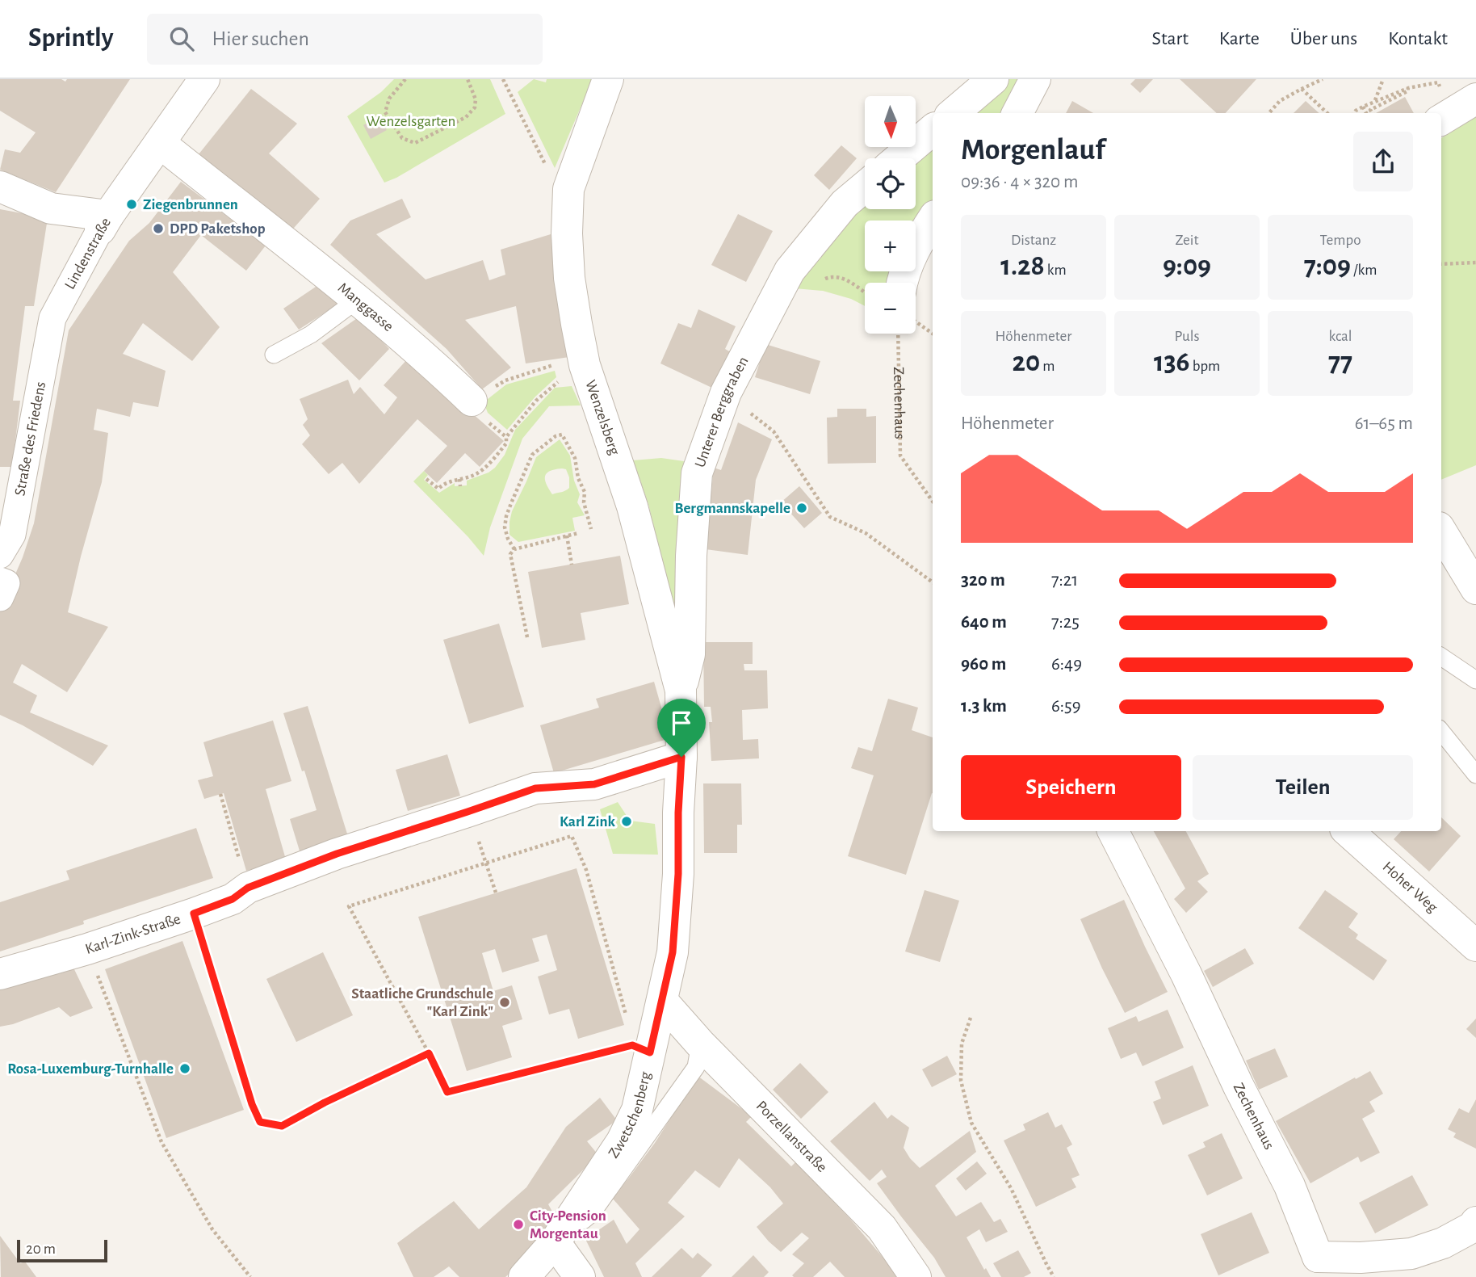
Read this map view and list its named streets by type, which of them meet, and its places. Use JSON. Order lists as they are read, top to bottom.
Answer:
{
  "streets": {
    "street": [
      "Lindenstraße",
      "Manggasse",
      "Zechenhaus",
      "Unterer Berggraben",
      "Wenzelsberg",
      "Straße des Friedens",
      "Hoher Weg",
      "Karl-Zink-Straße",
      "Zwetschenberg",
      "Porzellanstraße"
    ]
  },
  "crossings": [
    ["Lindenstraße", "Manggasse"],
    ["Lindenstraße", "Straße des Friedens"],
    ["Unterer Berggraben", "Wenzelsberg"],
    ["Wenzelsberg", "Karl-Zink-Straße"],
    ["Wenzelsberg", "Zwetschenberg"],
    ["Karl-Zink-Straße", "Zwetschenberg"],
    ["Zwetschenberg", "Porzellanstraße"]
  ],
  "parks": ["Wenzelsgarten"],
  "places": [
    "Ziegenbrunnen",
    "DPD Paketshop",
    "Bergmannskapelle",
    "Karl Zink",
    "Staatliche Grundschule \"Karl Zink\"",
    "Rosa-Luxemburg-Turnhalle",
    "City-Pension Morgentau"
  ],
  "scale_bar": "20 m",
  "north": "bottom",
  "page": {
    "header": "Sprintly",
    "search": "Hier suchen",
    "nav": [
      "Start",
      "Karte",
      "Über uns",
      "Kontakt"
    ],
    "map_buttons": ["+", "−"],
    "heading": ["Morgenlauf", "09:36 · 4 × 320 m"],
    "stats": [
      ["Distanz", "1.28 km"],
      ["Zeit", "9:09"],
      ["Tempo", "7:09 /km"],
      ["Höhenmeter", "20 m"],
      ["Puls", "136 bpm"],
      ["kcal", "77"]
    ],
    "chart": ["Höhenmeter", "61–65 m"],
    "list": [
      {
        "name": "320 m",
        "note": "7:21"
      },
      {
        "name": "640 m",
        "note": "7:25"
      },
      {
        "name": "960 m",
        "note": "6:49"
      },
      {
        "name": "1.3 km",
        "note": "6:59"
      }
    ],
    "buttons": ["Speichern", "Teilen"],
    "scale": "20 m"
  }
}
